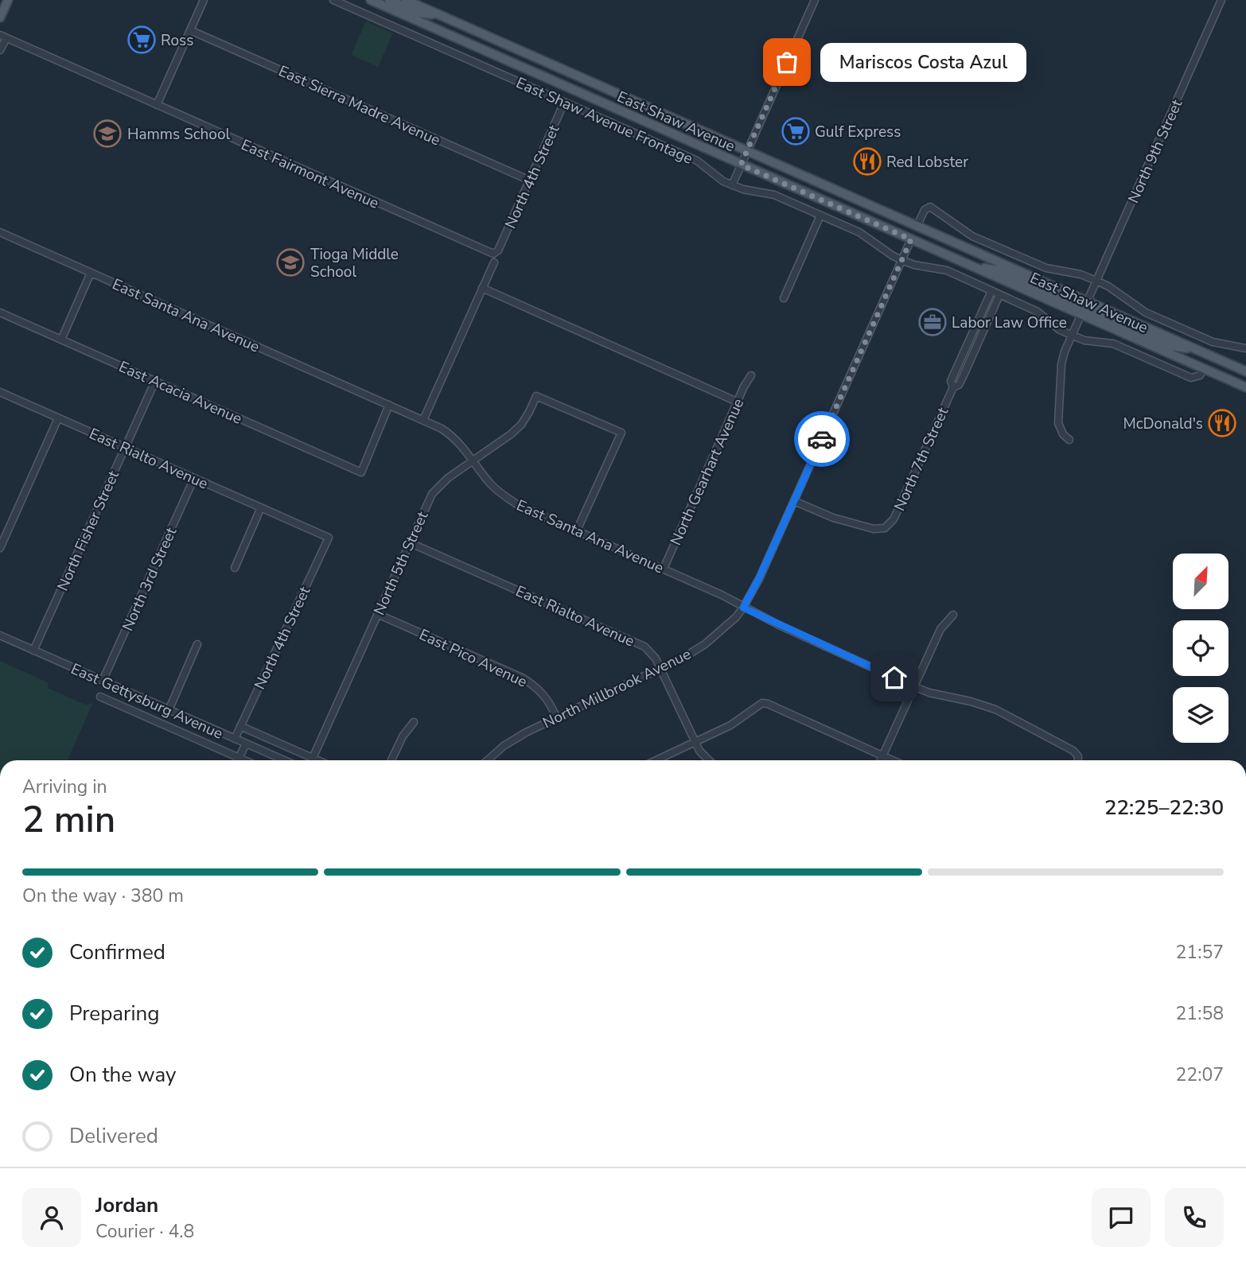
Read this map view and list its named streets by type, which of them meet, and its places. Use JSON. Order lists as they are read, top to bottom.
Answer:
{
  "streets": {
    "main road": ["East Shaw Avenue"],
    "street": [
      "East Sierra Madre Avenue",
      "East Shaw Avenue Frontage",
      "North 9th Street",
      "East Fairmont Avenue",
      "North 4th Street",
      "East Santa Ana Avenue",
      "East Acacia Avenue",
      "East Rialto Avenue",
      "North 7th Street",
      "North Gearhart Avenue",
      "North Fisher Street",
      "North 5th Street",
      "North 3rd Street",
      "East Pico Avenue",
      "North Millbrook Avenue",
      "East Gettysburg Avenue"
    ]
  },
  "crossings": [
    ["East Sierra Madre Avenue", "North 4th Street"],
    ["East Shaw Avenue Frontage", "East Shaw Avenue"],
    ["East Shaw Avenue Frontage", "North 4th Street"],
    ["East Shaw Avenue Frontage", "North 7th Street"],
    ["East Shaw Avenue Frontage", "North Millbrook Avenue"],
    ["East Shaw Avenue", "North 9th Street"],
    ["East Shaw Avenue", "North Millbrook Avenue"],
    ["East Fairmont Avenue", "North 4th Street"],
    ["North 4th Street", "East Rialto Avenue"],
    ["North 4th Street", "East Gettysburg Avenue"],
    ["East Santa Ana Avenue", "East Acacia Avenue"],
    ["East Santa Ana Avenue", "North Gearhart Avenue"],
    ["East Santa Ana Avenue", "North 5th Street"],
    ["East Santa Ana Avenue", "North Millbrook Avenue"],
    ["East Acacia Avenue", "North Fisher Street"],
    ["East Rialto Avenue", "North Fisher Street"],
    ["East Rialto Avenue", "North 5th Street"],
    ["East Rialto Avenue", "North 3rd Street"],
    ["East Rialto Avenue", "North Millbrook Avenue"],
    ["North 7th Street", "North Millbrook Avenue"],
    ["North Fisher Street", "East Gettysburg Avenue"],
    ["North 5th Street", "East Pico Avenue"],
    ["North 5th Street", "East Gettysburg Avenue"],
    ["North 3rd Street", "East Gettysburg Avenue"],
    ["East Pico Avenue", "North Millbrook Avenue"]
  ],
  "places": {
    "supermarket": ["Ross", "Gulf Express"],
    "other": ["Mariscos Costa Azul"],
    "school or university": ["Hamms School", "Tioga Middle School"],
    "restaurant": ["Red Lobster", "McDonald's"],
    "office": ["Labor Law Office"]
  },
  "north": "top right",
  "page": {
    "bubble": "Mariscos Costa Azul",
    "heading": ["2 min", "Arriving in", "22:25–22:30"],
    "panel": ["Jordan", "Courier · 4.8"],
    "bar": "On the way · 380 m",
    "list": [
      ["Confirmed", "21:57"],
      ["Preparing", "21:58"],
      ["On the way", "22:07"],
      "Delivered"
    ]
  }
}
